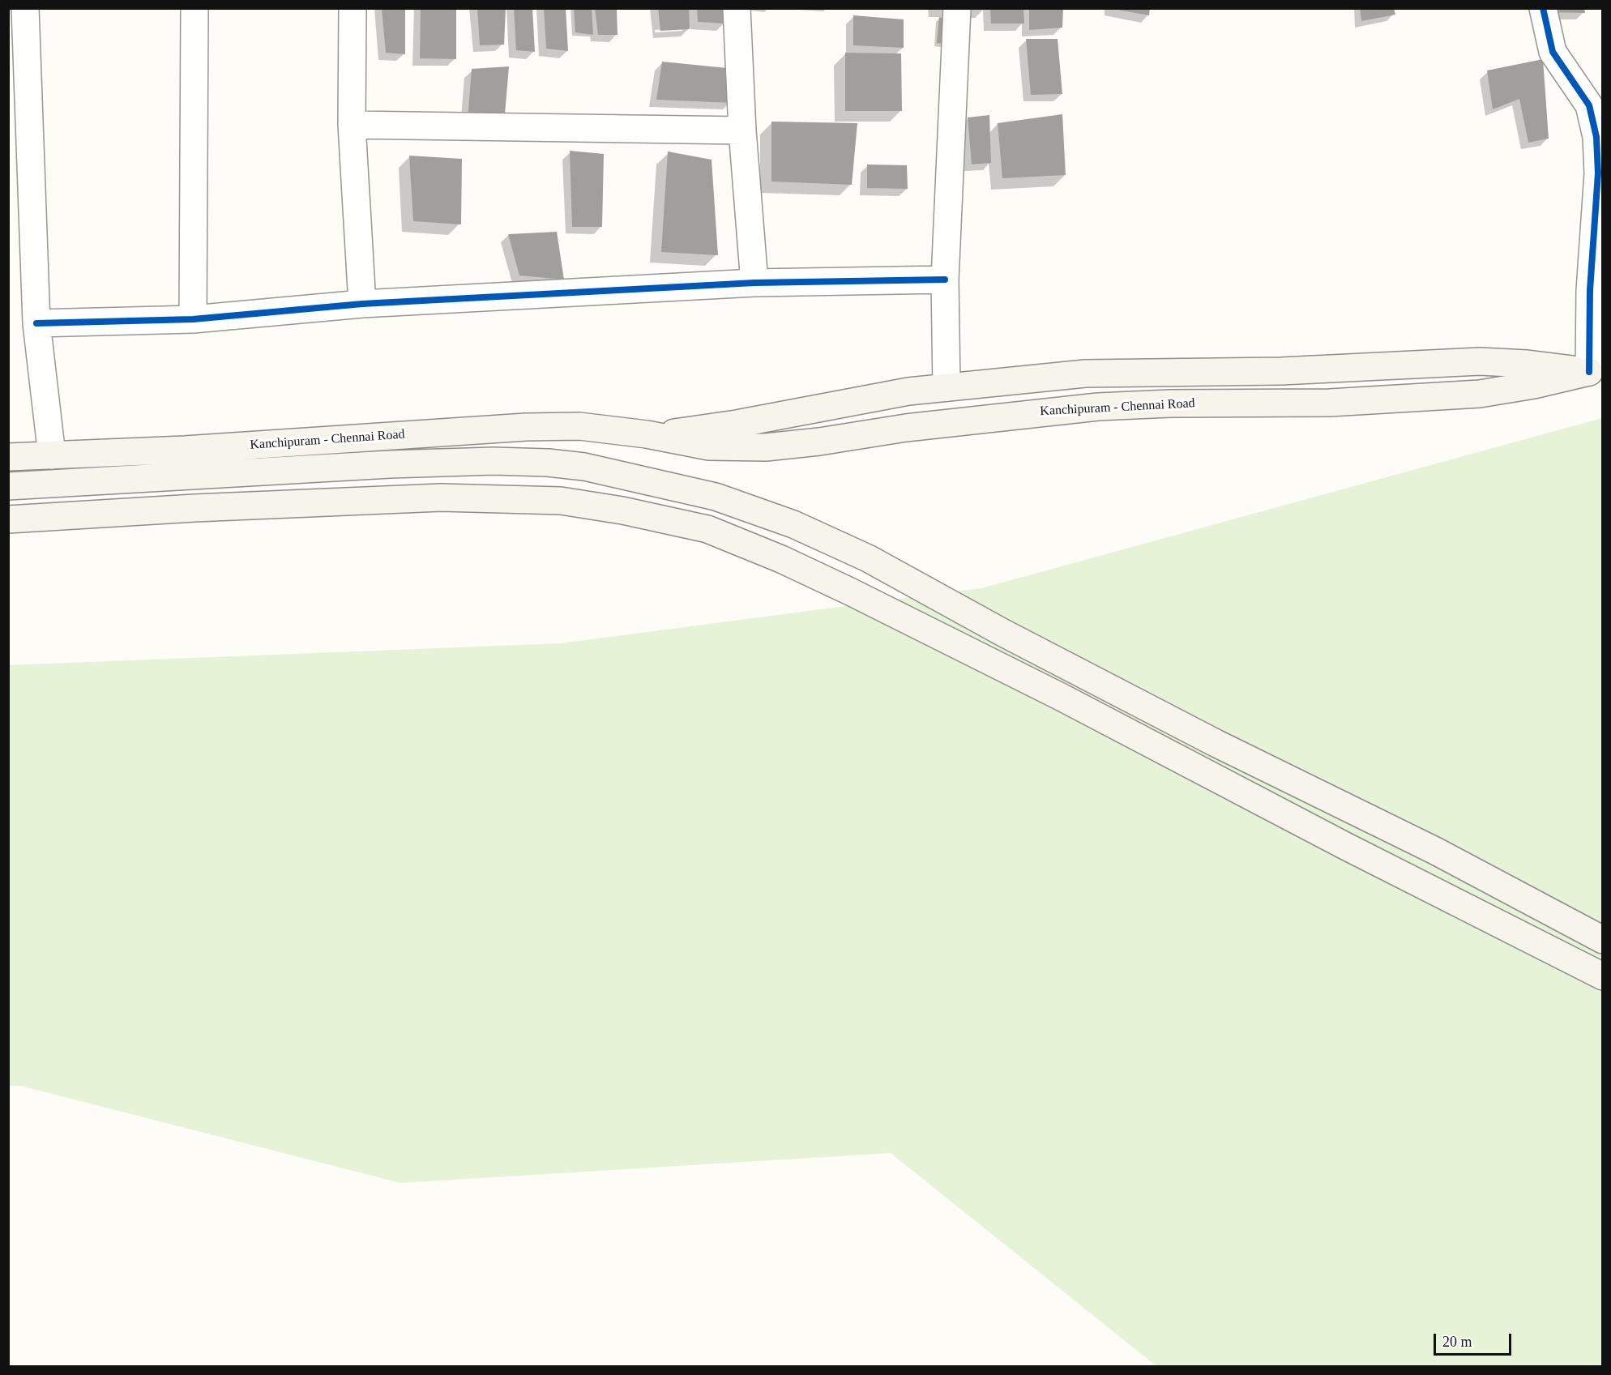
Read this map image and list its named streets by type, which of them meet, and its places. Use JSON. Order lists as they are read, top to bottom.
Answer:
{
  "streets": {
    "main road": ["Kanchipuram - Chennai Road"]
  },
  "scale_bar": "20 m"
}
